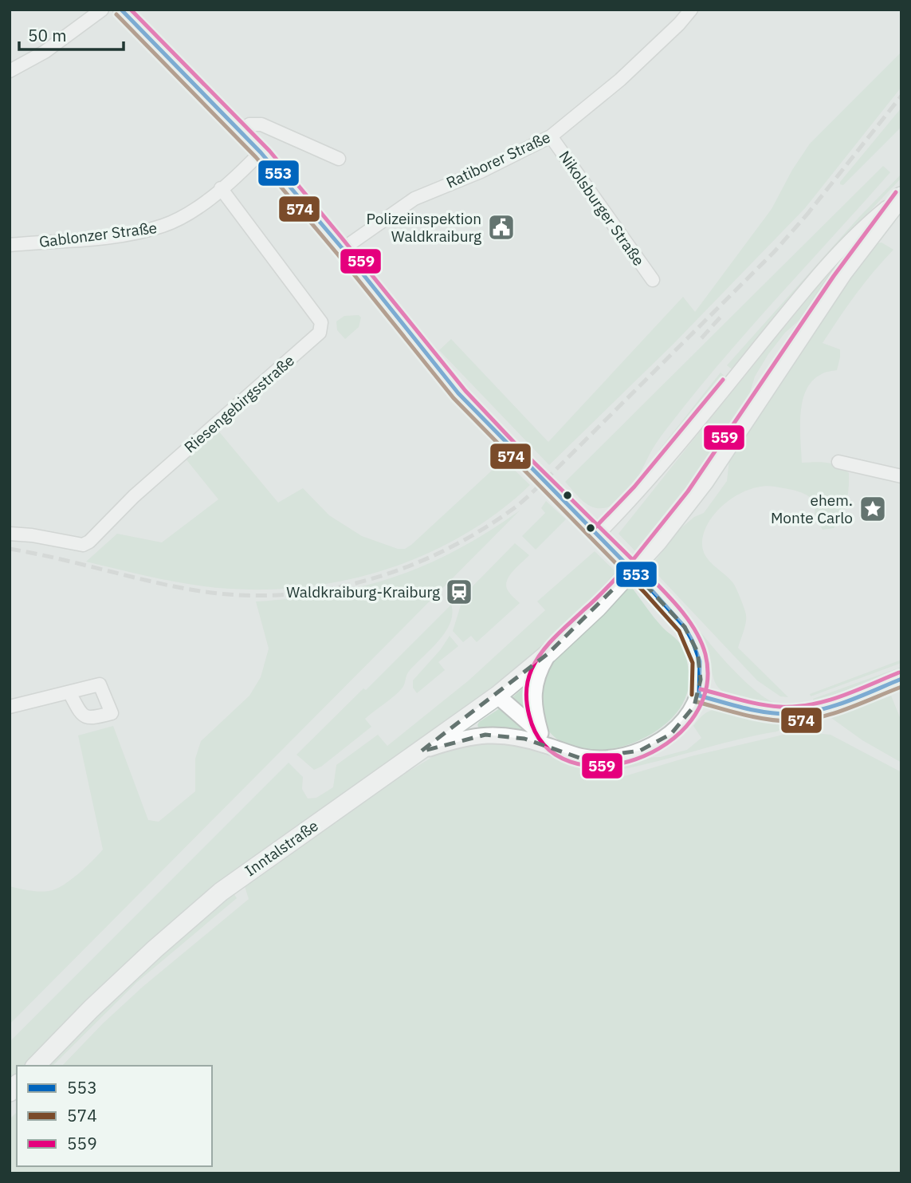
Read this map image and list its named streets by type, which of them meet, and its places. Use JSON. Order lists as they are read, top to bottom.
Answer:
{
  "streets": {
    "main road": ["Inntalstraße"],
    "street": [
      "Ratiborer Straße",
      "Nikolsburger Straße",
      "Gablonzer Straße",
      "Riesengebirgsstraße"
    ]
  },
  "crossings": [
    ["Ratiborer Straße", "Nikolsburger Straße"],
    ["Gablonzer Straße", "Riesengebirgsstraße"]
  ],
  "places": {
    "public building": ["Polizeiinspektion Waldkraiburg"],
    "place": ["ehem. Monte Carlo"],
    "station": ["Waldkraiburg-Kraiburg"]
  },
  "lines": ["transit line 553", "transit line 559", "transit line 574"],
  "legend": ["553", "574", "559"],
  "scale_bar": "50 m"
}
